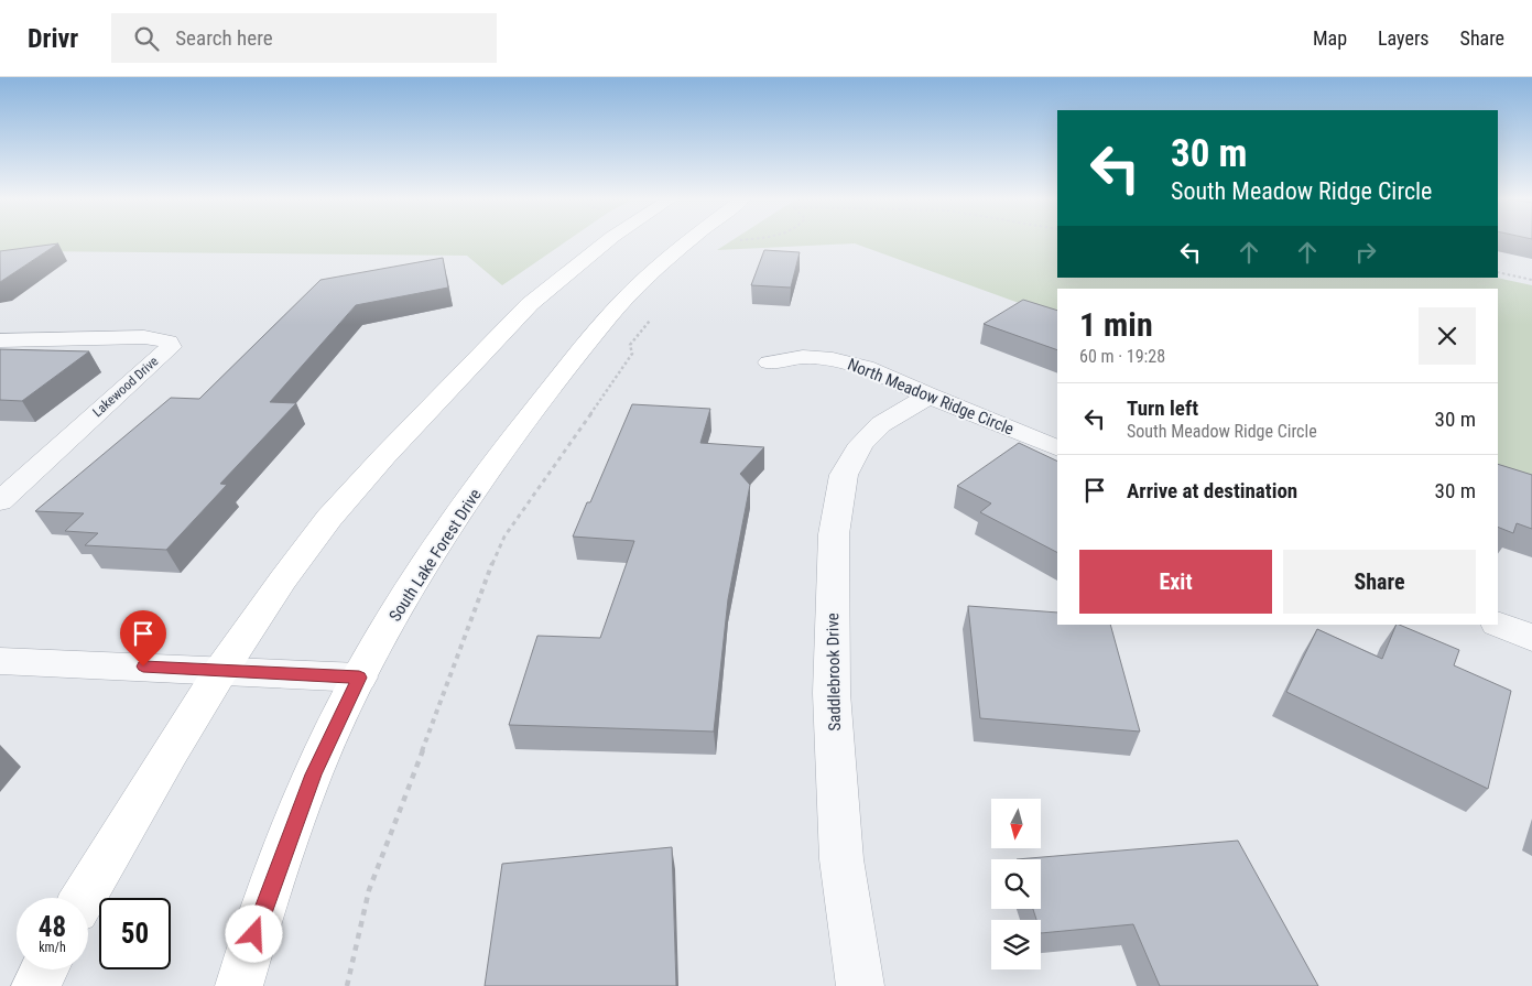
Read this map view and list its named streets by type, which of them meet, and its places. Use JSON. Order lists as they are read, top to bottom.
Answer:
{
  "streets": {
    "main road": ["South Lake Forest Drive"],
    "street": ["Lakewood Drive", "North Meadow Ridge Circle", "Saddlebrook Drive"]
  },
  "crossings": [
    ["North Meadow Ridge Circle", "Saddlebrook Drive"]
  ],
  "north": "bottom",
  "page": {
    "header": "Drivr",
    "search": "Search here",
    "nav": ["Map", "Layers", "Share"],
    "turn": ["30 m", "South Meadow Ridge Circle"],
    "heading": ["1 min", "60 m · 19:28"],
    "list": [
      {
        "name": "Turn left",
        "note": "South Meadow Ridge Circle",
        "value": "30 m"
      },
      {
        "name": "Arrive at destination",
        "value": "30 m"
      }
    ],
    "buttons": ["Exit", "Share"],
    "speed": "48 km/h",
    "limit": "50"
  }
}
